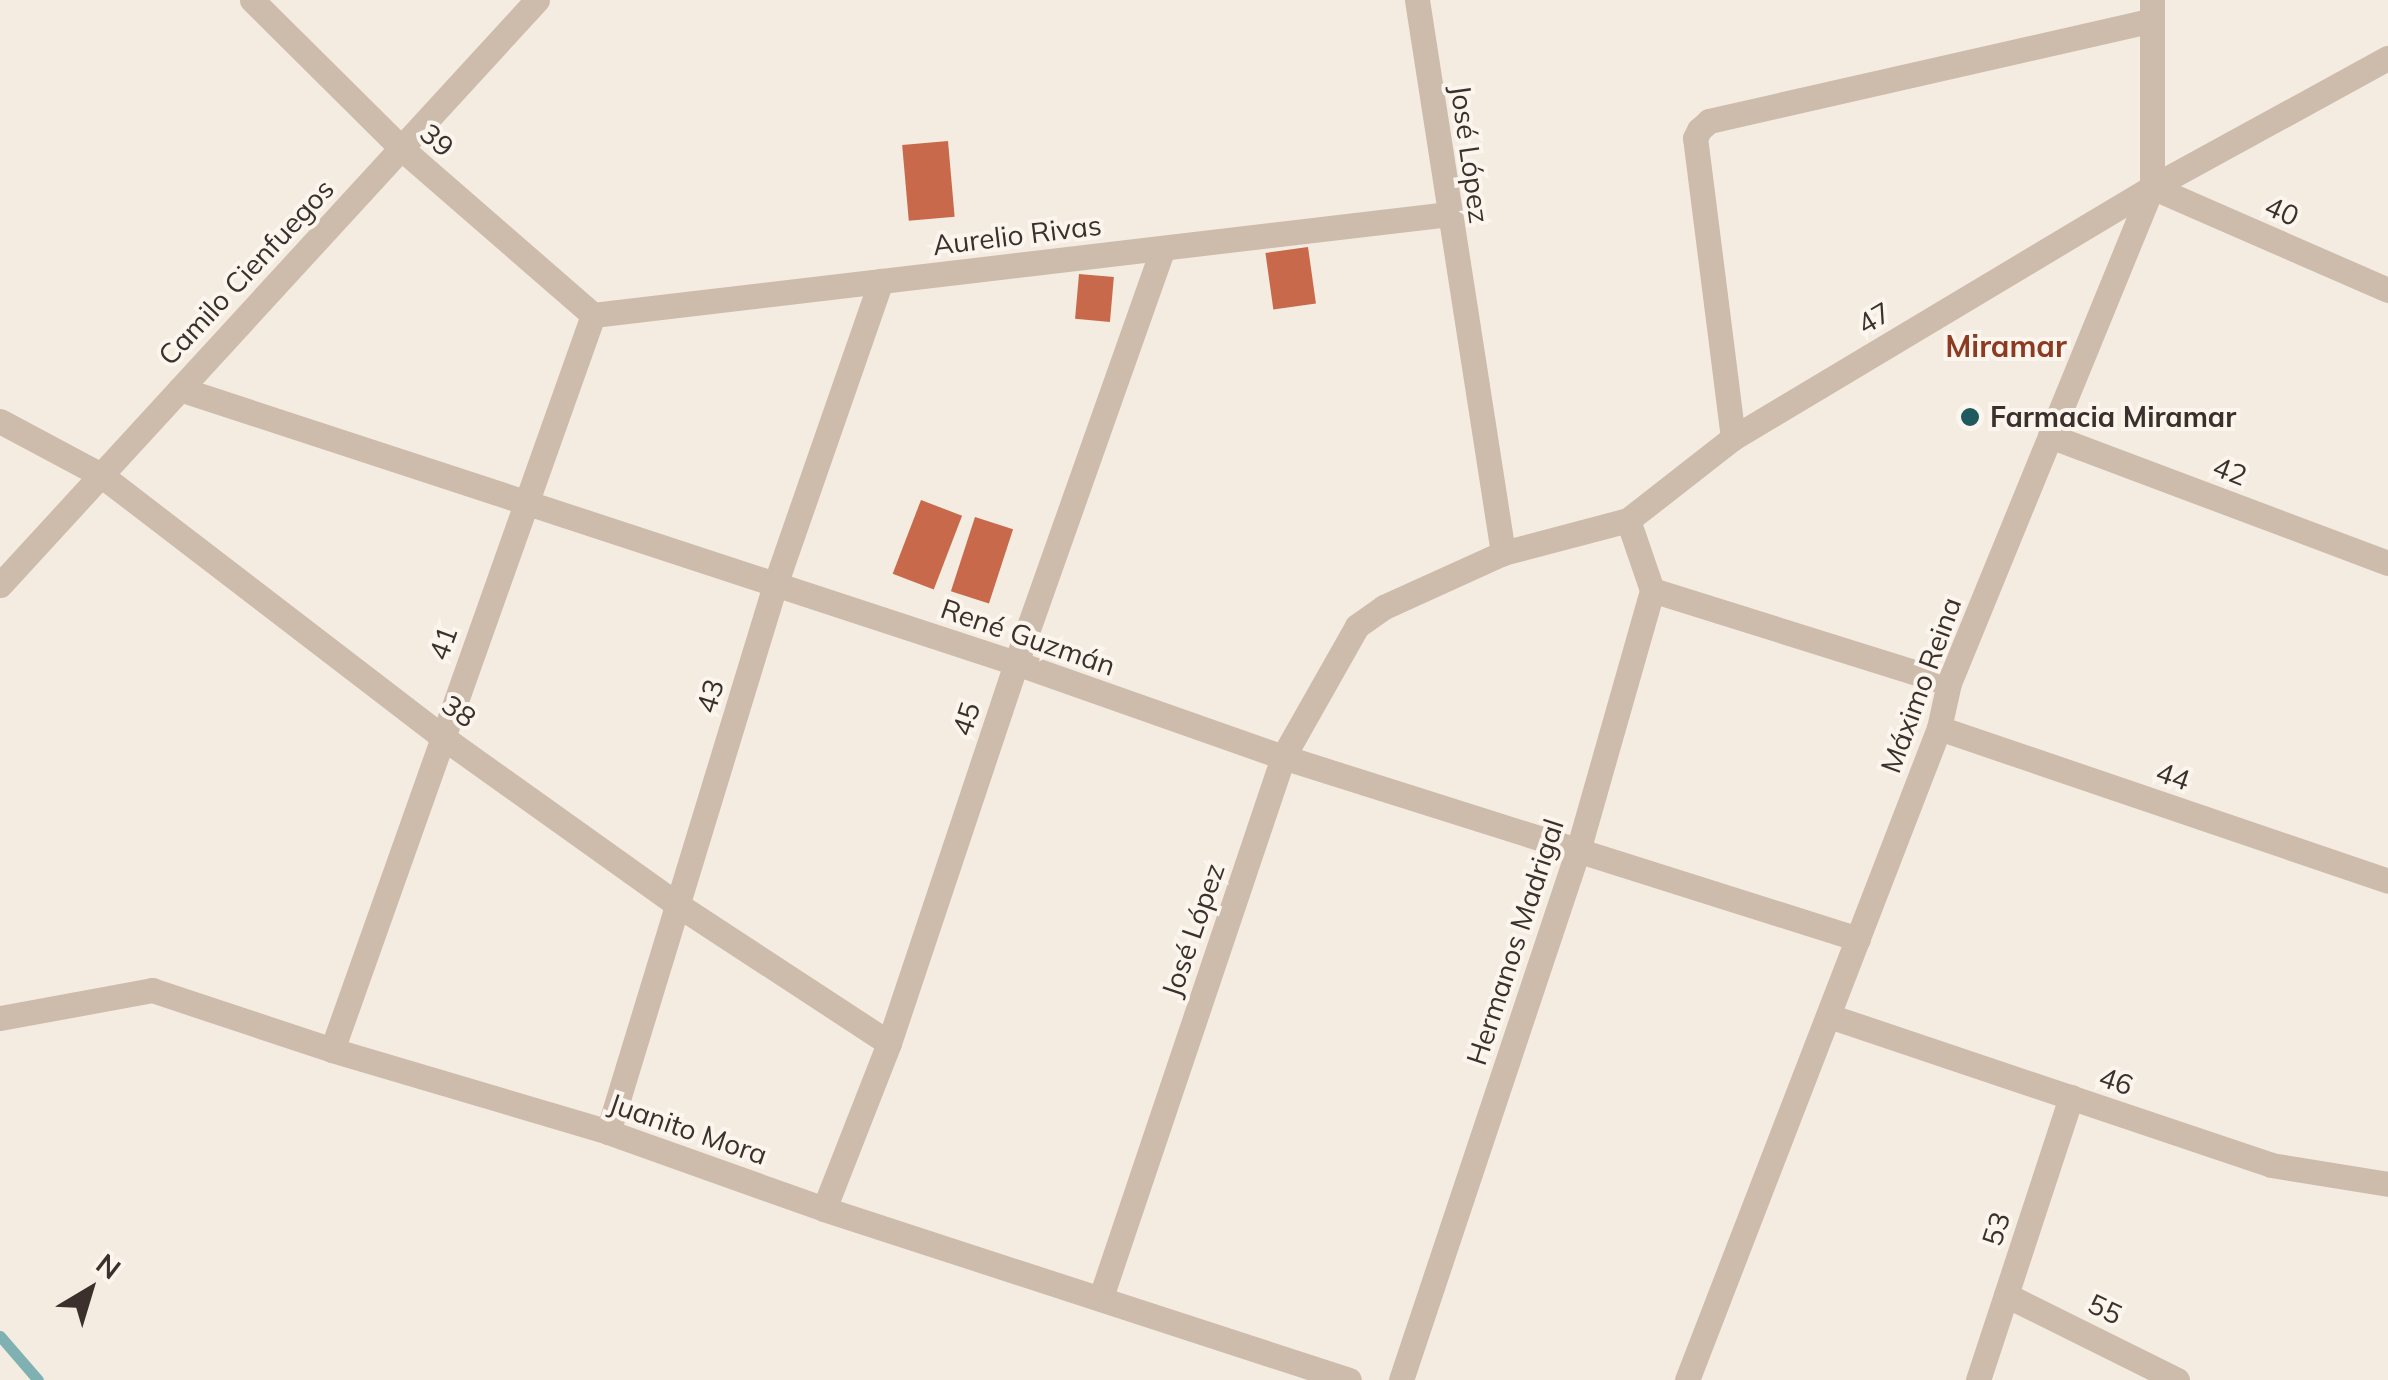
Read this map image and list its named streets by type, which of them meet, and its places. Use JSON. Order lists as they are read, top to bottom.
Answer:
{
  "streets": {
    "street": [
      "39",
      "José López",
      "40",
      "Aurelio Rivas",
      "Camilo Cienfuegos",
      "47",
      "42",
      "René Guzmán",
      "41",
      "Máximo Reina",
      "43",
      "38",
      "45",
      "44",
      "Hermanos Madrigal",
      "46",
      "Juanito Mora",
      "53",
      "55"
    ]
  },
  "crossings": [
    ["39", "Aurelio Rivas"],
    ["39", "Camilo Cienfuegos"],
    ["39", "41"],
    ["José López", "Aurelio Rivas"],
    ["José López", "47"],
    ["José López", "René Guzmán"],
    ["José López", "Juanito Mora"],
    ["40", "47"],
    ["40", "Máximo Reina"],
    ["Aurelio Rivas", "41"],
    ["Aurelio Rivas", "43"],
    ["Aurelio Rivas", "45"],
    ["Camilo Cienfuegos", "René Guzmán"],
    ["Camilo Cienfuegos", "38"],
    ["47", "Máximo Reina"],
    ["42", "Máximo Reina"],
    ["René Guzmán", "41"],
    ["René Guzmán", "Máximo Reina"],
    ["René Guzmán", "43"],
    ["René Guzmán", "45"],
    ["René Guzmán", "Hermanos Madrigal"],
    ["41", "38"],
    ["41", "Juanito Mora"],
    ["Máximo Reina", "44"],
    ["Máximo Reina", "46"],
    ["43", "38"],
    ["43", "Juanito Mora"],
    ["38", "45"],
    ["45", "Juanito Mora"],
    ["46", "53"],
    ["53", "55"]
  ],
  "districts": ["Miramar"],
  "places": ["Farmacia Miramar"],
  "north": "top right"
}
